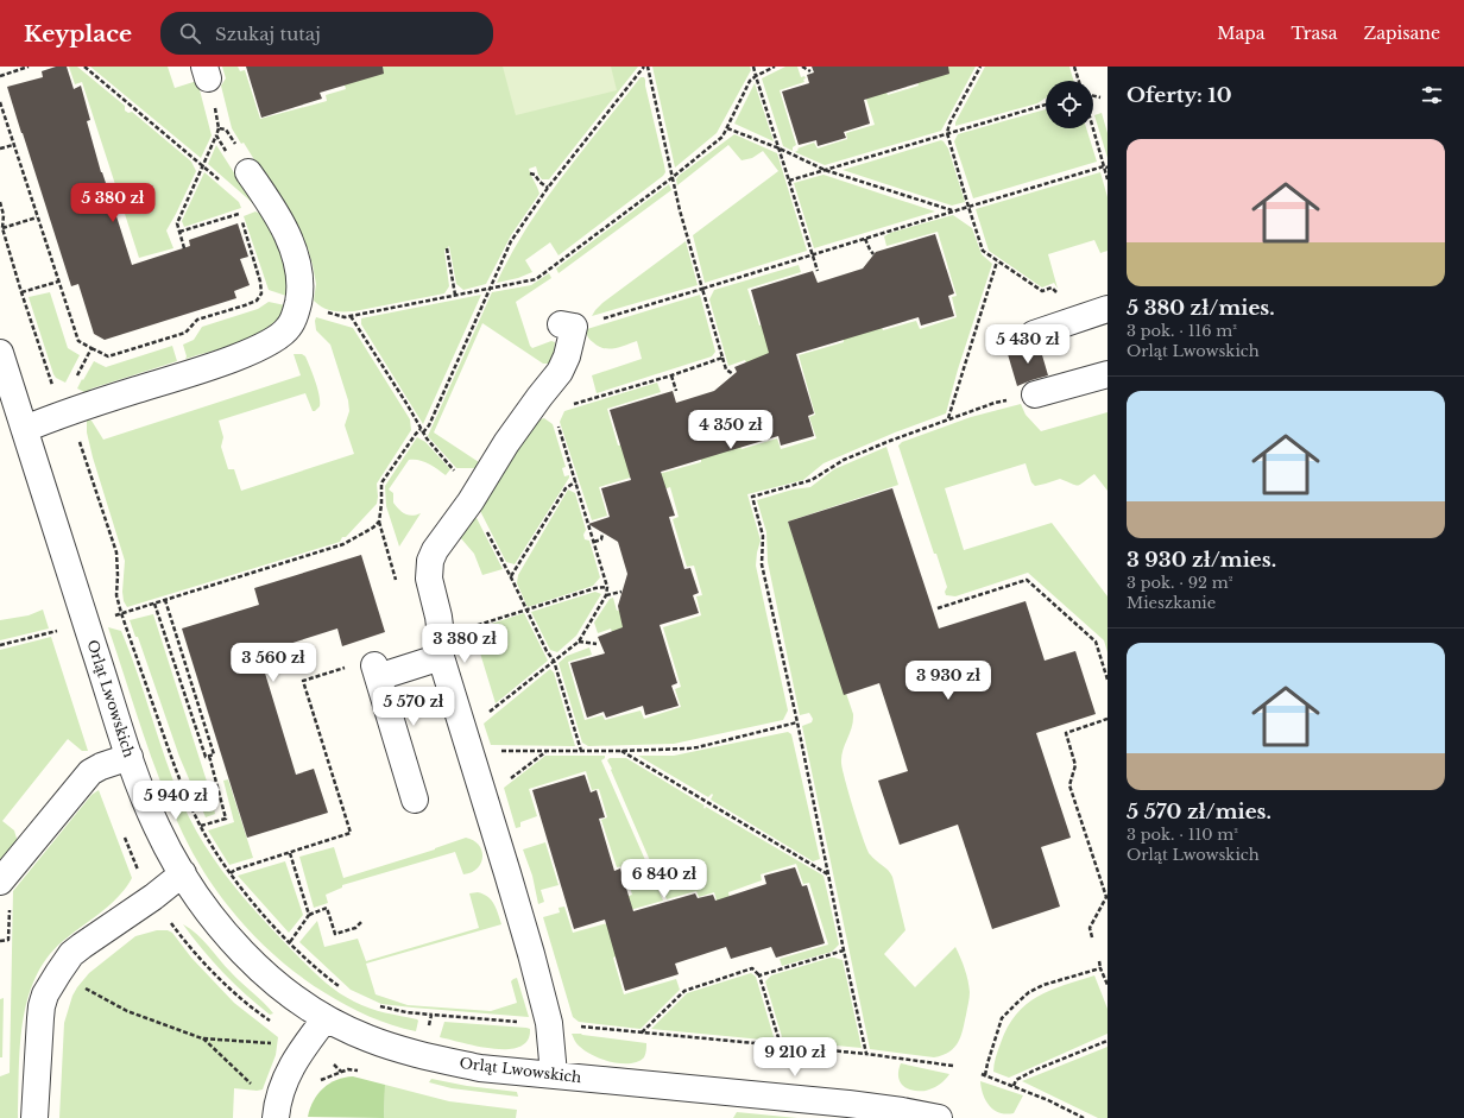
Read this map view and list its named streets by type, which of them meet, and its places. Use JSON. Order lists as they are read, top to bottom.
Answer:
{
  "streets": {
    "street": ["Orląt Lwowskich"]
  },
  "page": {
    "header": "Keyplace",
    "search": "Szukaj tutaj",
    "nav": ["Mapa", "Trasa", "Zapisane"],
    "heading": "Oferty: 10",
    "list": [
      {
        "name": "5 380 zł/mies.",
        "note": "3 pok. · 116 m² · Orląt Lwowskich"
      },
      {
        "name": "3 930 zł/mies.",
        "note": "3 pok. · 92 m² · Mieszkanie"
      },
      {
        "name": "5 570 zł/mies.",
        "note": "3 pok. · 110 m² · Orląt Lwowskich"
      }
    ],
    "price": [
      "5 380 zł",
      "5 430 zł",
      "4 350 zł",
      "3 380 zł",
      "3 560 zł",
      "3 930 zł",
      "5 570 zł",
      "5 940 zł",
      "6 840 zł",
      "9 210 zł"
    ]
  }
}
